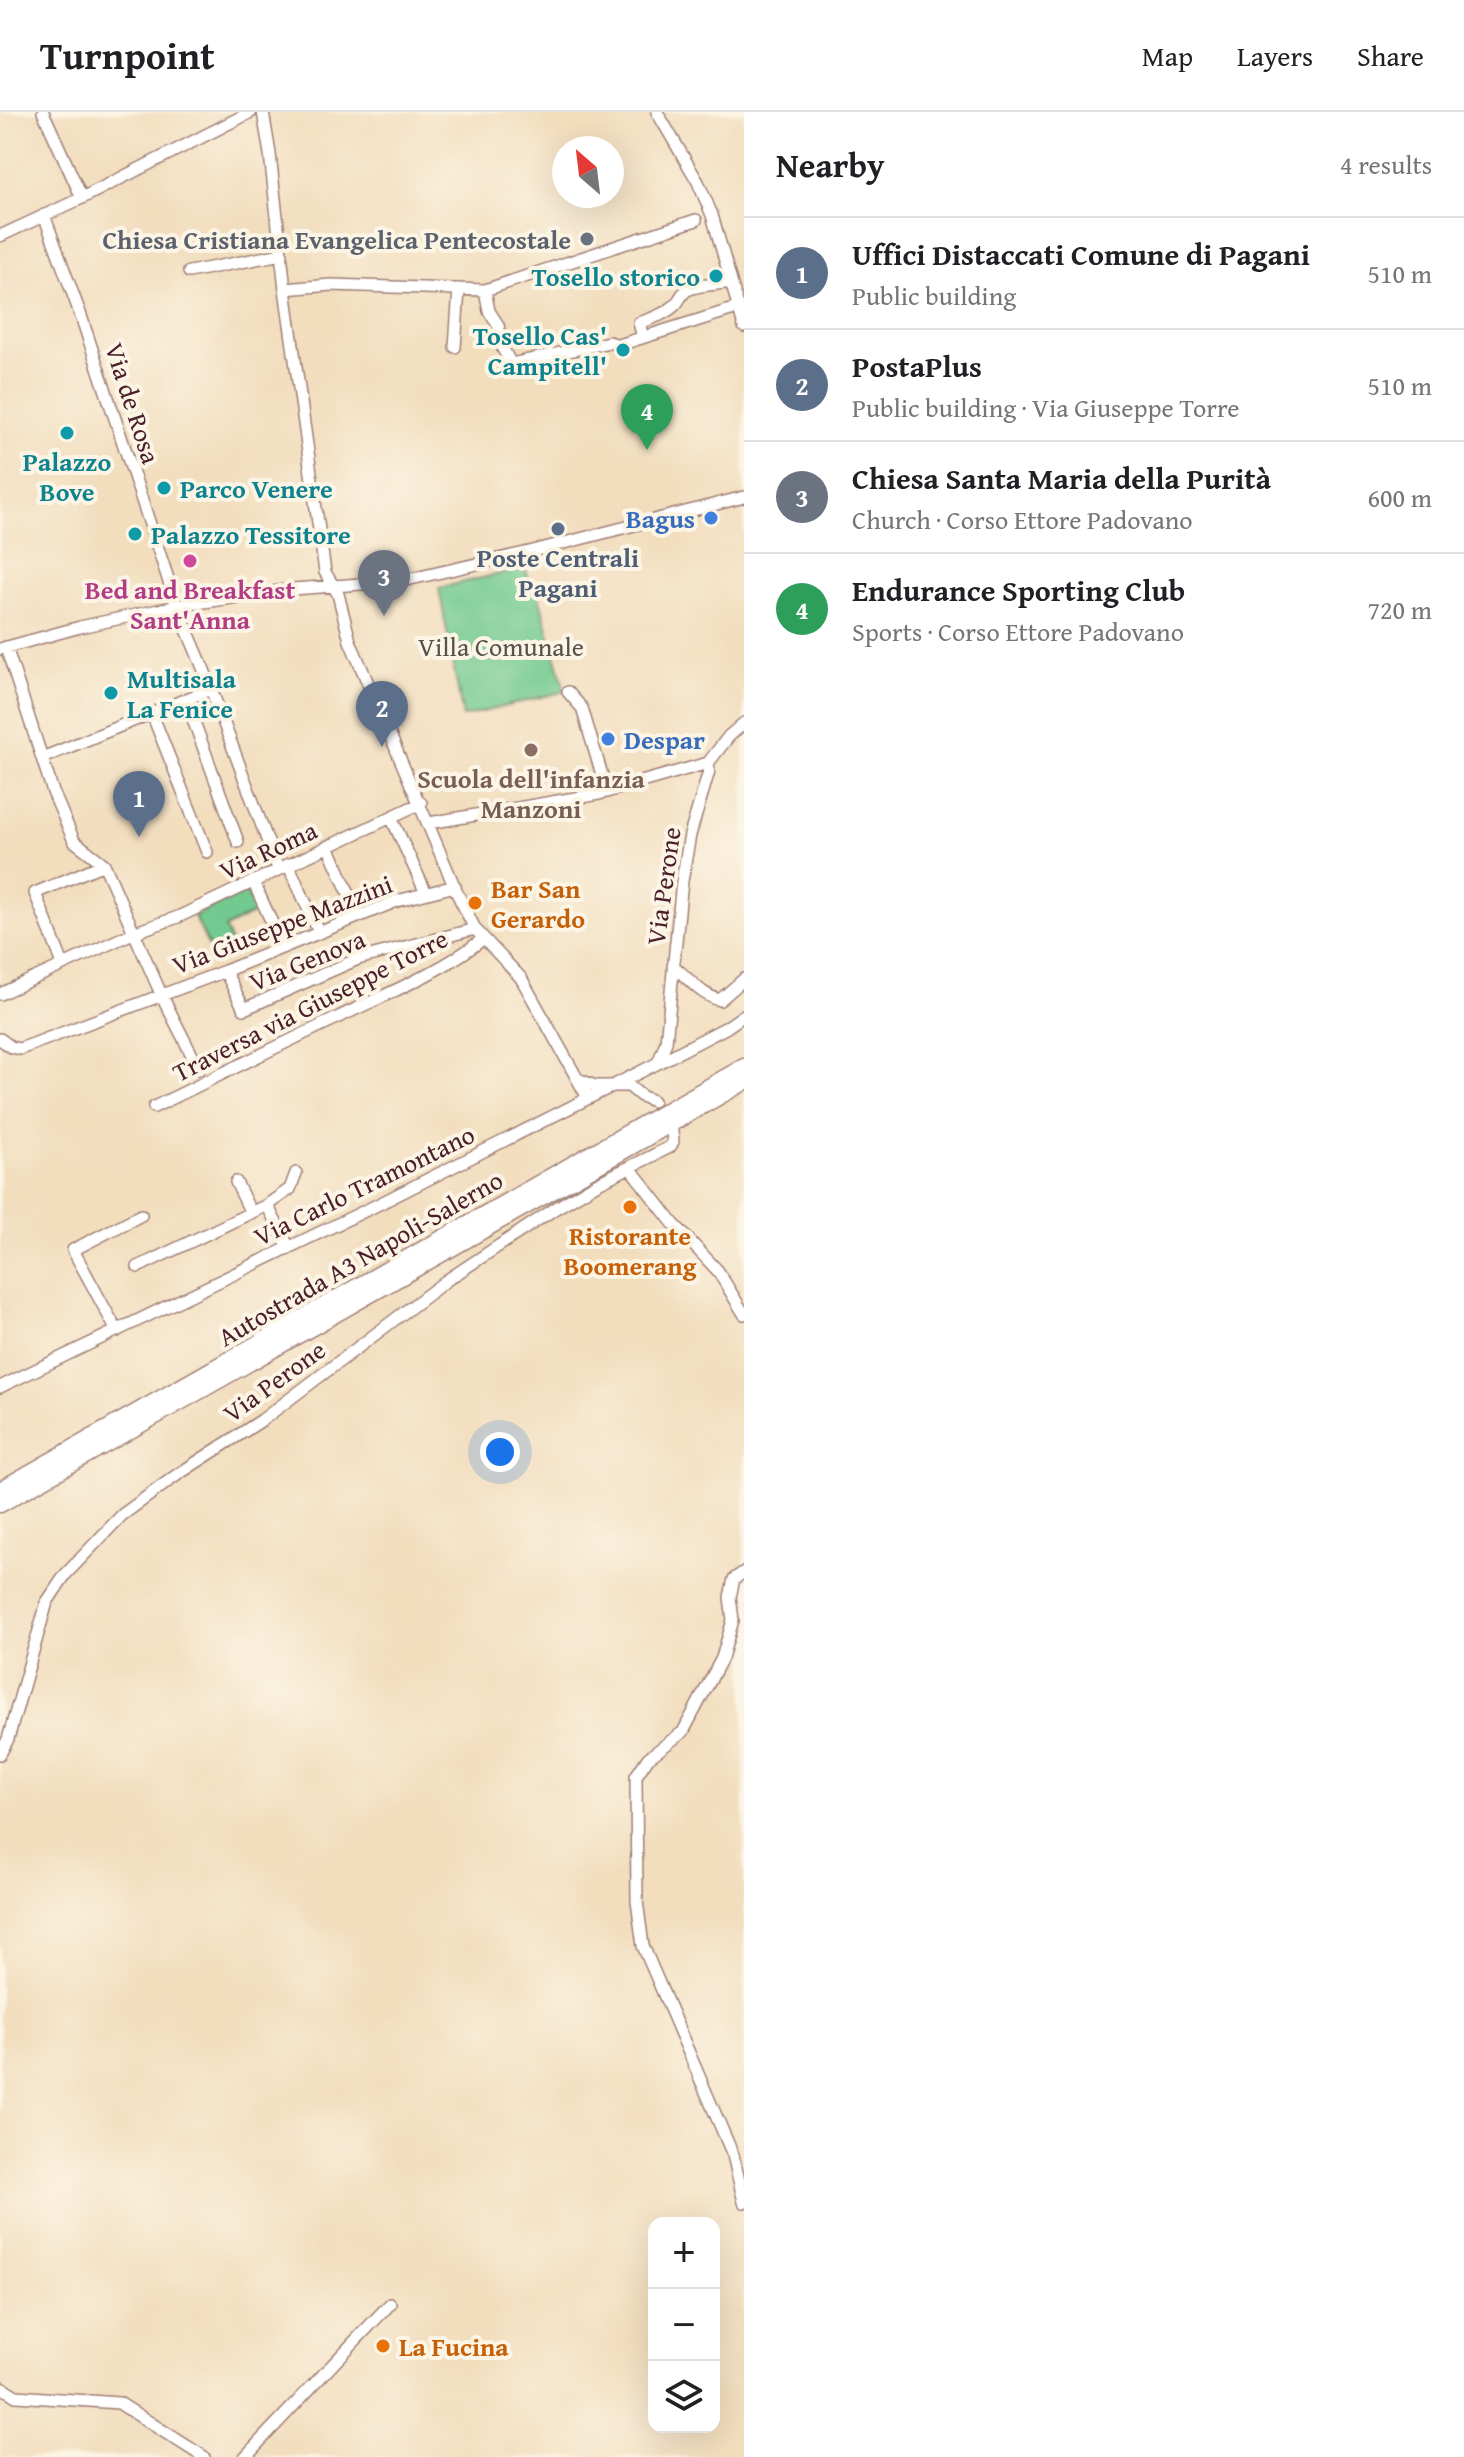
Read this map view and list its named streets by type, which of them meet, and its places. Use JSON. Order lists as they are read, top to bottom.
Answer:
{
  "streets": {
    "highway": ["Autostrada A3 Napoli-Salerno"],
    "street": [
      "Via de Rosa",
      "Via Roma",
      "Via Perone",
      "Via Giuseppe Mazzini",
      "Via Genova",
      "Traversa via Giuseppe Torre",
      "Via Carlo Tramontano"
    ]
  },
  "crossings": [
    ["Via de Rosa", "Via Roma"],
    ["Via de Rosa", "Via Giuseppe Mazzini"],
    ["Via Perone", "Via Carlo Tramontano"],
    ["Via Giuseppe Mazzini", "Via Genova"],
    ["Via Genova", "Traversa via Giuseppe Torre"]
  ],
  "parks": ["Villa Comunale"],
  "places": [
    "Chiesa Cristiana Evangelica Pentecostale",
    "Tosello storico",
    "Tosello Cas' Campitell'",
    "Palazzo Bove",
    "Parco Venere",
    "Bagus",
    "Poste Centrali Pagani",
    "Palazzo Tessitore",
    "Bed and Breakfast Sant'Anna",
    "Multisala La Fenice",
    "Despar",
    "Scuola dell'infanzia Manzoni",
    "Bar San Gerardo",
    "Ristorante Boomerang",
    "La Fucina"
  ],
  "north": "top left",
  "page": {
    "header": "Turnpoint",
    "nav": ["Map", "Layers", "Share"],
    "heading": ["Nearby", "4 results"],
    "list": [
      {
        "mark": "1",
        "name": "Uffici Distaccati Comune di Pagani",
        "note": "Public building",
        "value": "510 m"
      },
      {
        "mark": "2",
        "name": "PostaPlus",
        "note": "Public building · Via Giuseppe Torre",
        "value": "510 m"
      },
      {
        "mark": "3",
        "name": "Chiesa Santa Maria della Purità",
        "note": "Church · Corso Ettore Padovano",
        "value": "600 m"
      },
      {
        "mark": "4",
        "name": "Endurance Sporting Club",
        "note": "Sports · Corso Ettore Padovano",
        "value": "720 m"
      }
    ],
    "pins": [
      "4",
      "3",
      "2",
      "1"
    ],
    "map_buttons": ["+", "−"]
  }
}
